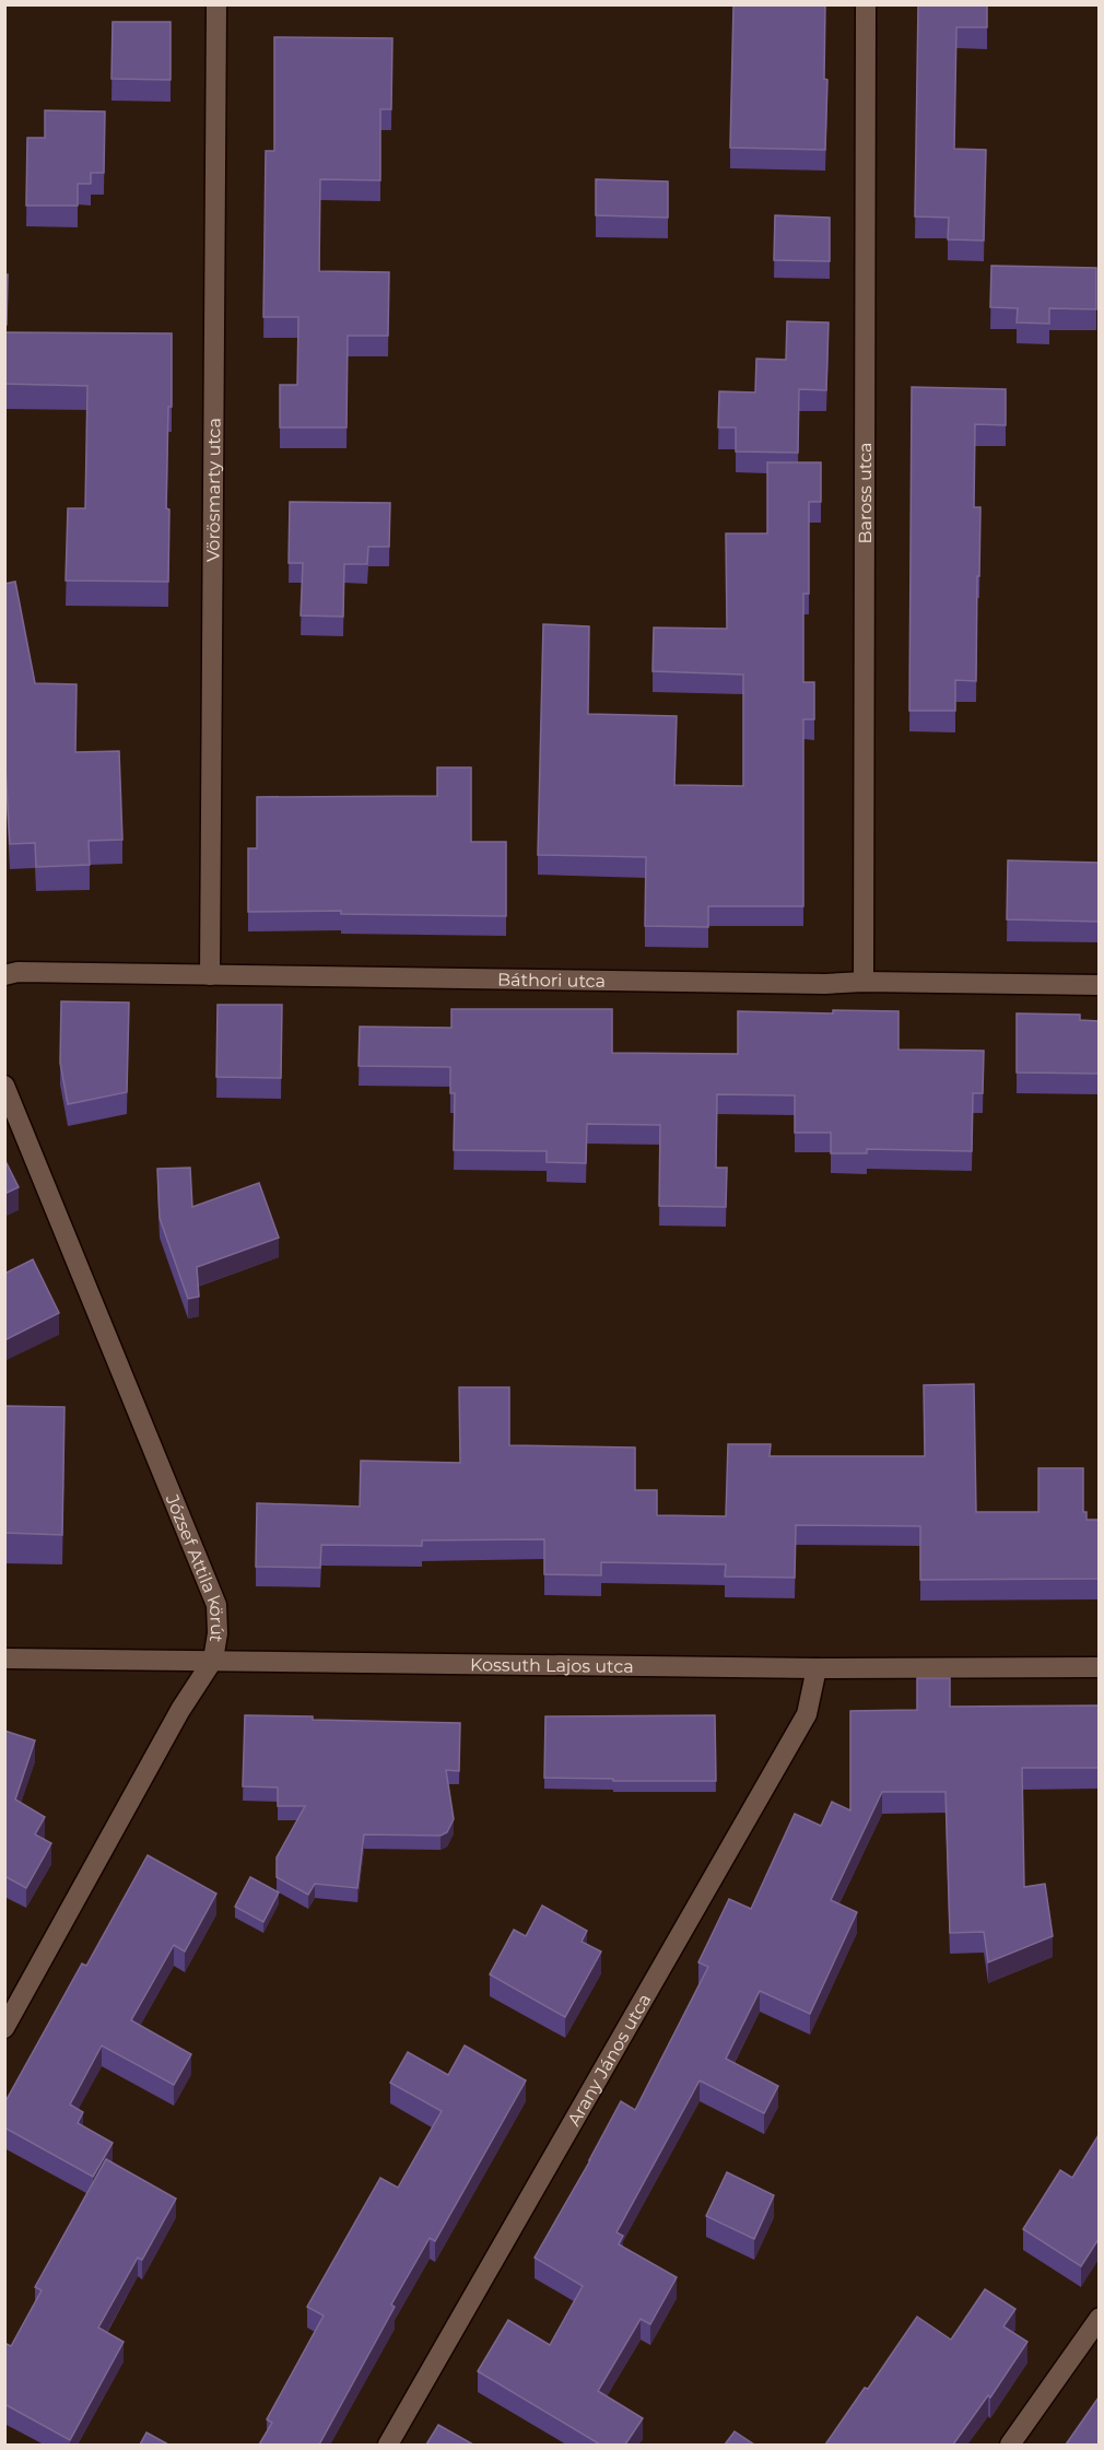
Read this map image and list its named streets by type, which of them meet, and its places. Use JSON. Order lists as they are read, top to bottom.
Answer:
{
  "streets": {
    "street": [
      "Vörösmarty utca",
      "Baross utca",
      "Báthori utca",
      "József Attila körút",
      "Kossuth Lajos utca",
      "Arany János utca"
    ]
  },
  "crossings": [
    ["Vörösmarty utca", "Báthori utca"],
    ["Baross utca", "Báthori utca"],
    ["József Attila körút", "Kossuth Lajos utca"],
    ["Kossuth Lajos utca", "Arany János utca"]
  ]
}
